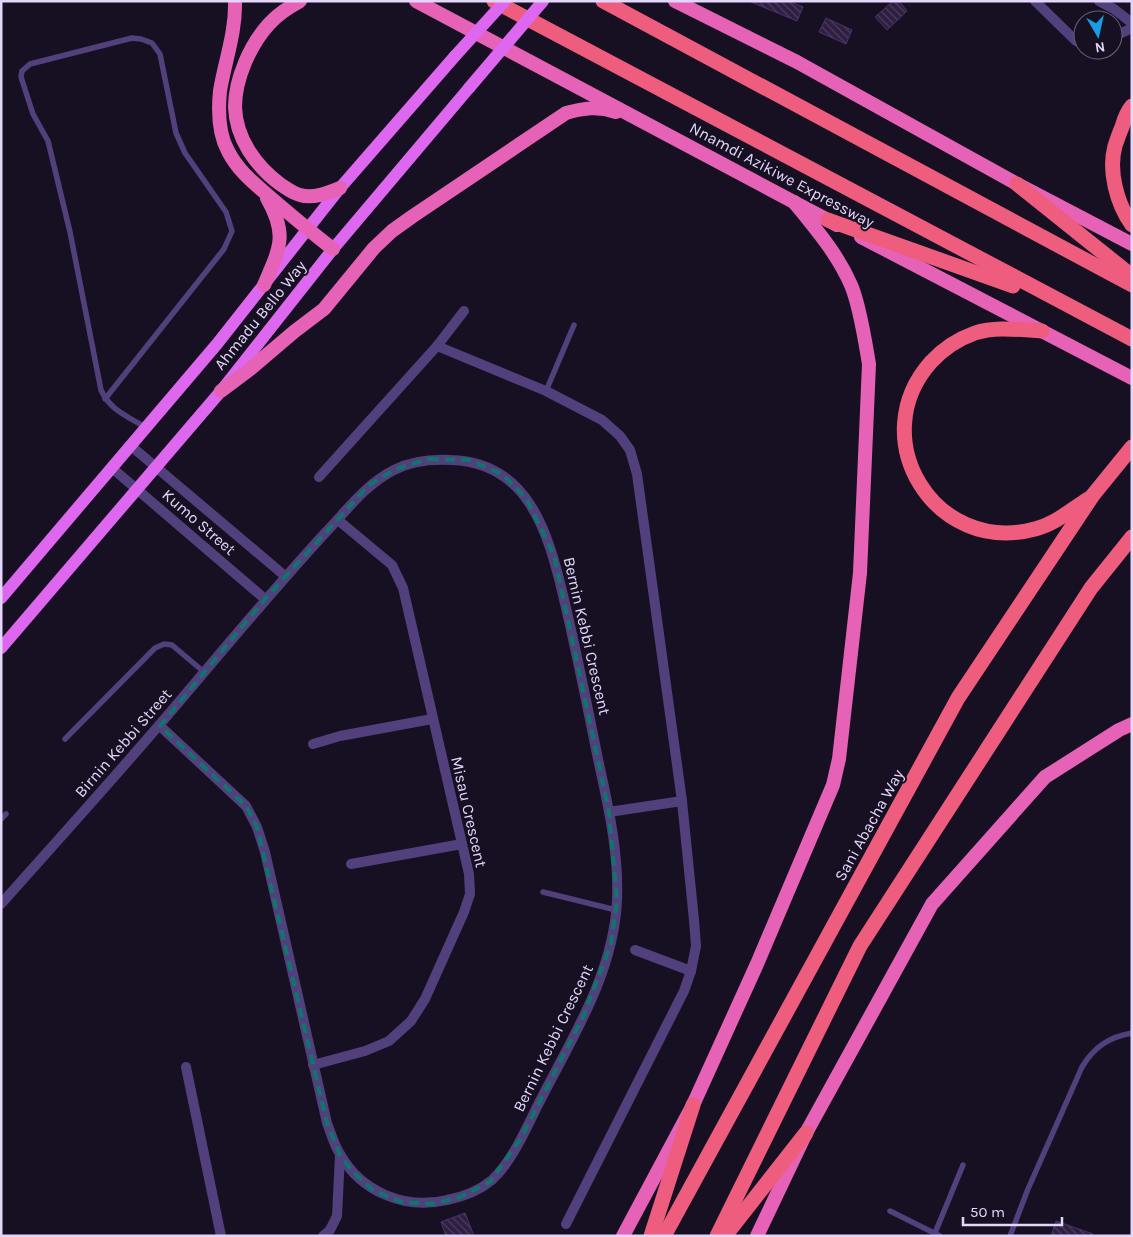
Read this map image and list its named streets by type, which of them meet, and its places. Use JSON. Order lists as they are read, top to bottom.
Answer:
{
  "streets": {
    "highway": ["Nnamdi Azikiwe Expressway", "Sani Abacha Way"],
    "main road": ["Ahmadu Bello Way"],
    "street": [
      "Kumo Street",
      "Bernin Kebbi Crescent",
      "Birnin Kebbi Street",
      "Misau Crescent"
    ]
  },
  "crossings": [
    ["Ahmadu Bello Way", "Kumo Street"],
    ["Kumo Street", "Bernin Kebbi Crescent"],
    ["Kumo Street", "Birnin Kebbi Street"],
    ["Bernin Kebbi Crescent", "Birnin Kebbi Street"],
    ["Bernin Kebbi Crescent", "Misau Crescent"]
  ],
  "scale_bar": "50 m",
  "north": "bottom"
}
